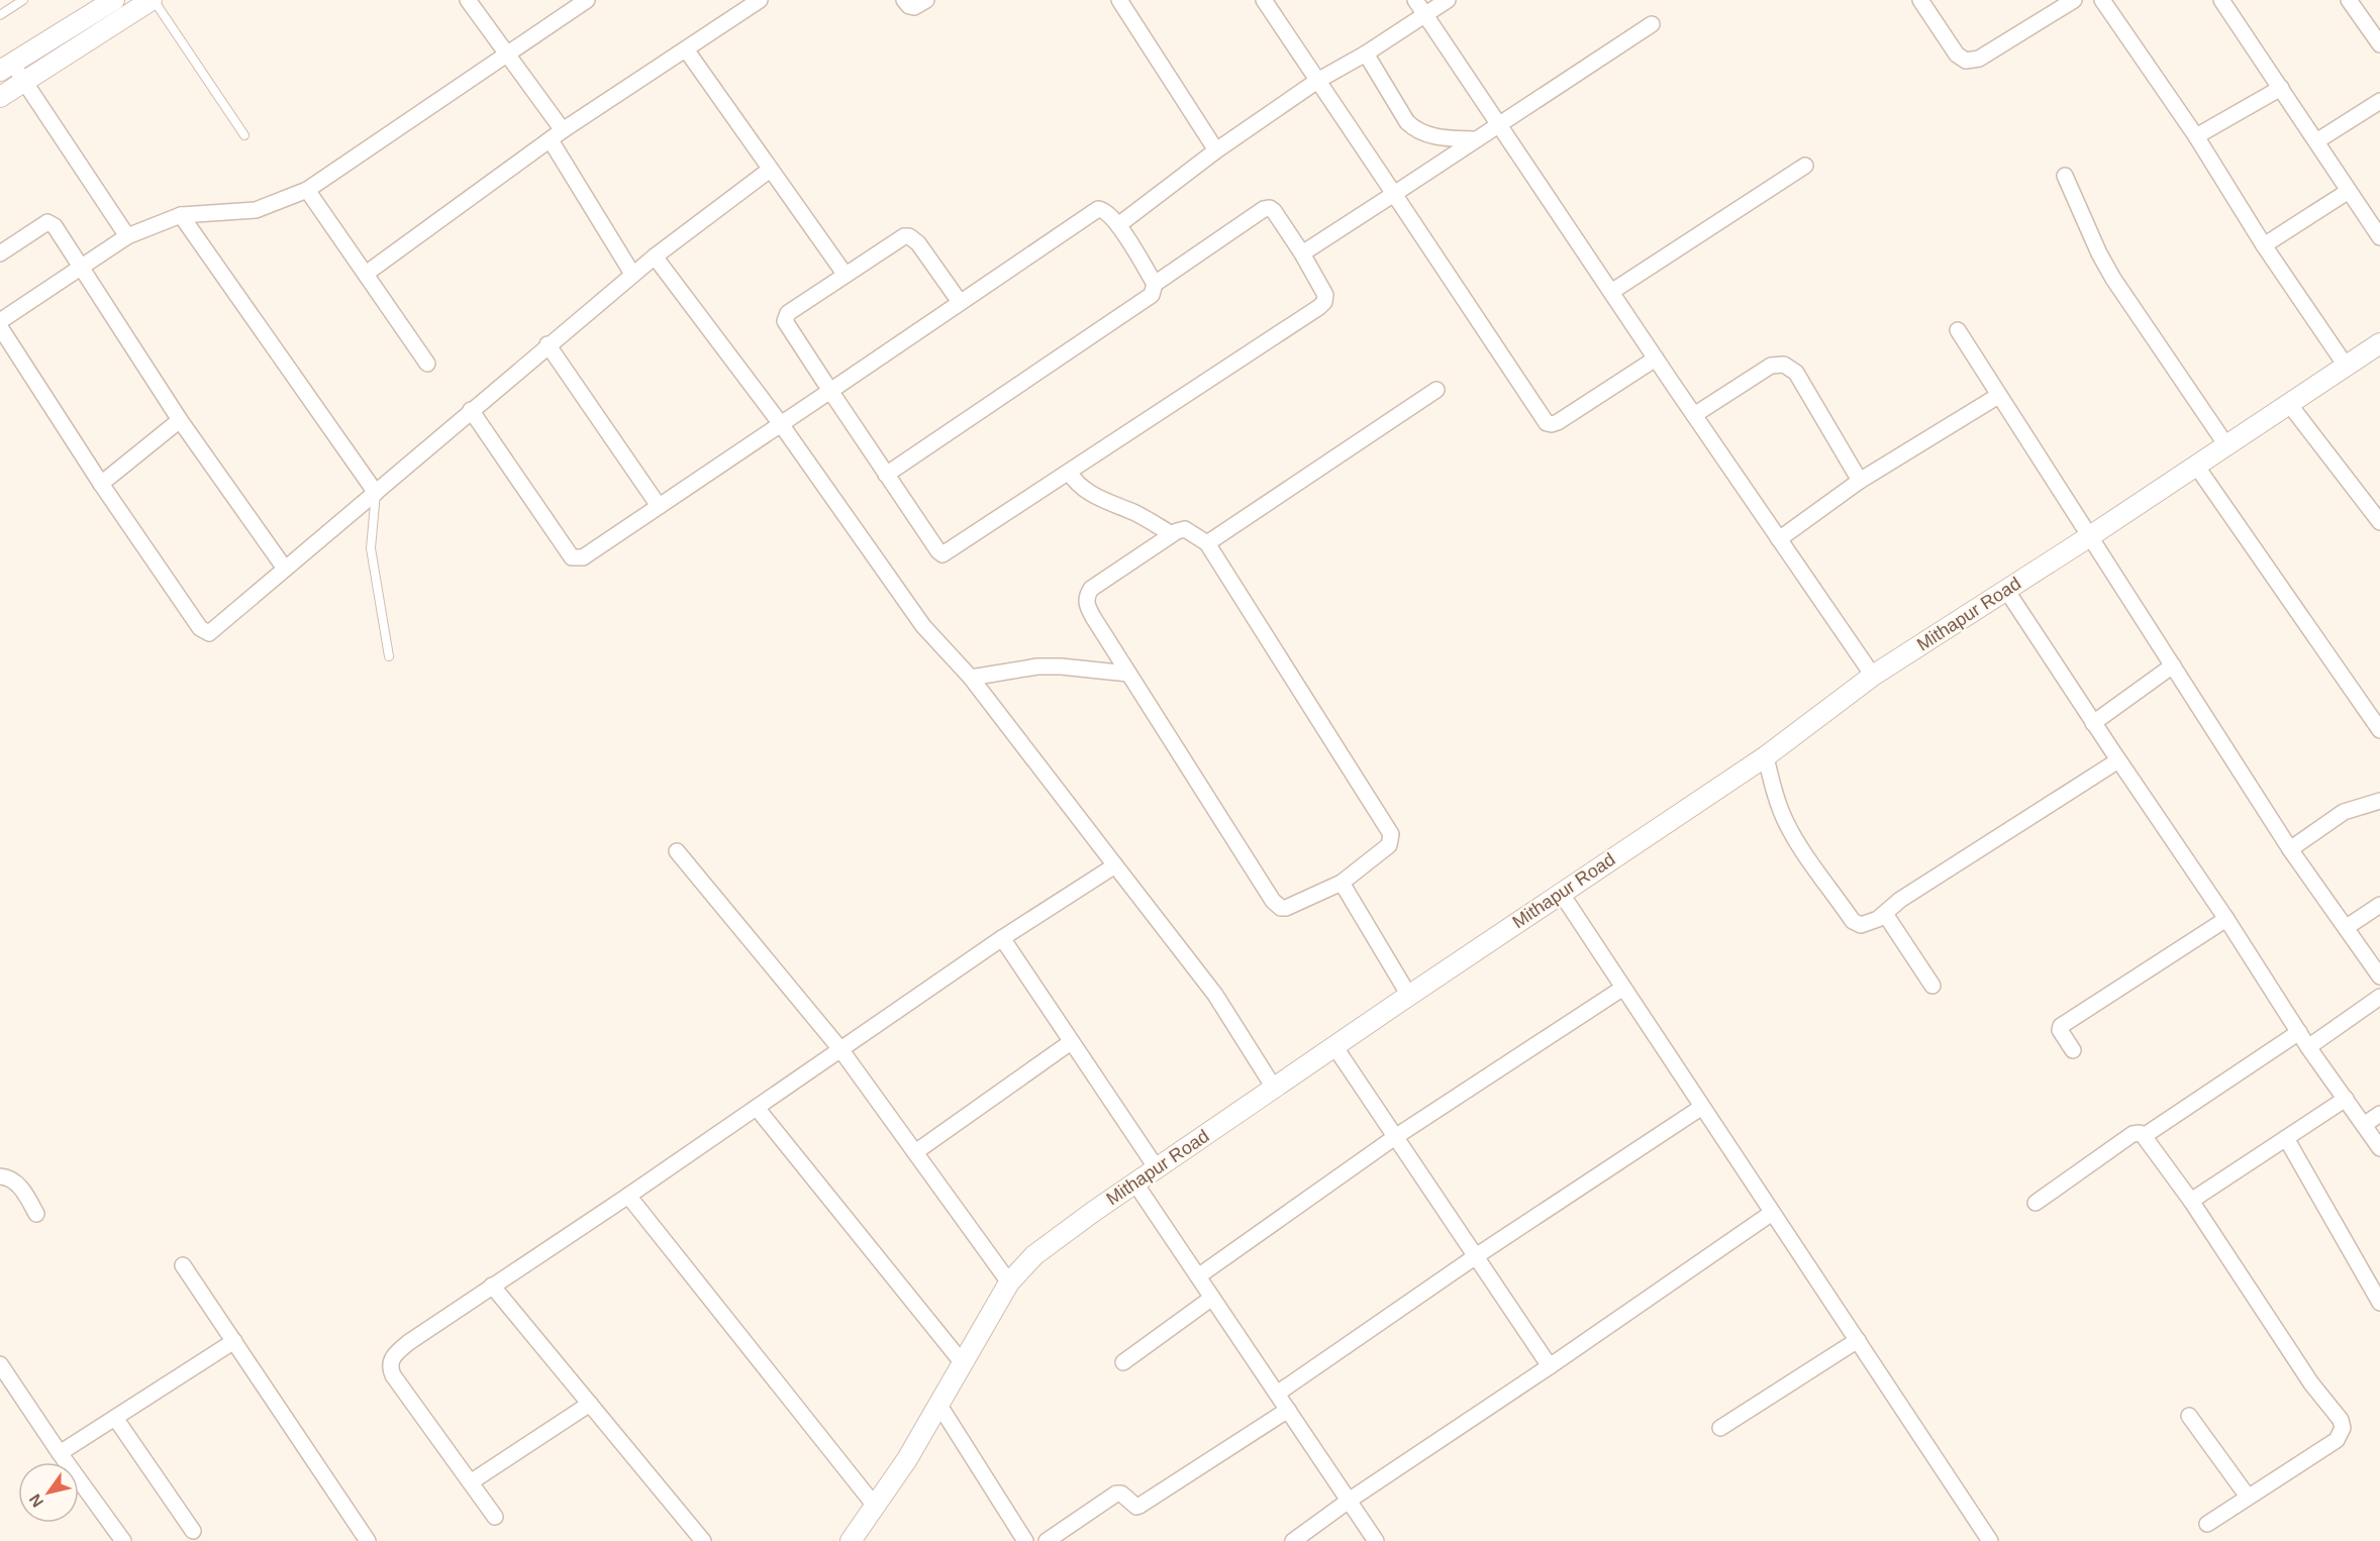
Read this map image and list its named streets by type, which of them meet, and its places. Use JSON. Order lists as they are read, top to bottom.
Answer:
{
  "streets": {
    "street": ["Mithapur Road"]
  },
  "north": "bottom left"
}
